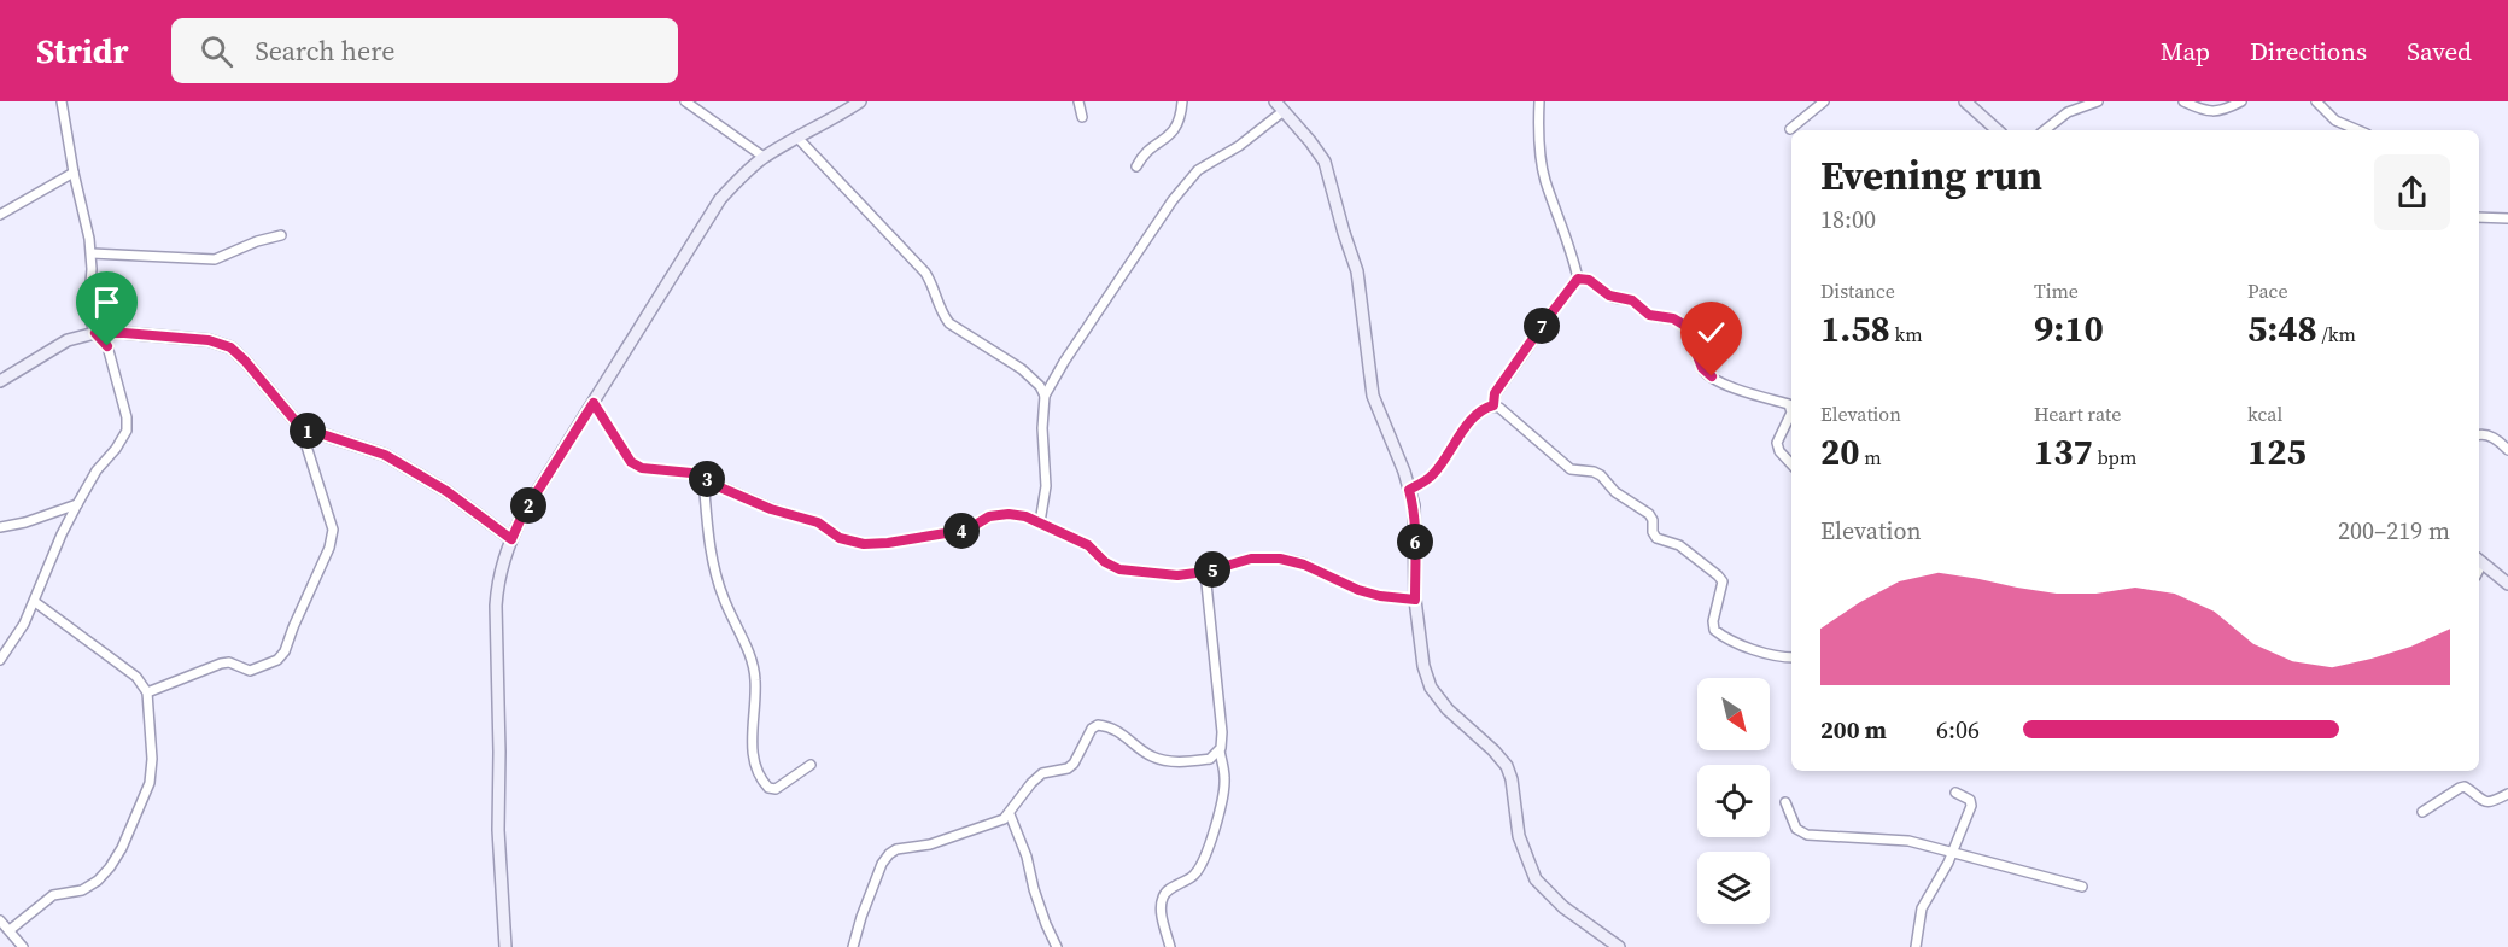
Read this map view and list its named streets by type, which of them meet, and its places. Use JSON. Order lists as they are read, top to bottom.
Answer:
{
  "north": "bottom right",
  "page": {
    "header": "Stridr",
    "search": "Search here",
    "nav": ["Map", "Directions", "Saved"],
    "heading": ["Evening run", "18:00"],
    "stats": [
      ["Distance", "1.58 km"],
      ["Time", "9:10"],
      ["Pace", "5:48 /km"],
      ["Elevation", "20 m"],
      ["Heart rate", "137 bpm"],
      ["kcal", "125"]
    ],
    "pins": [
      "7",
      "1",
      "3",
      "2",
      "4",
      "6",
      "5"
    ],
    "chart": ["Elevation", "200–219 m"],
    "list": [
      {
        "name": "200 m",
        "note": "6:06"
      }
    ]
  }
}
